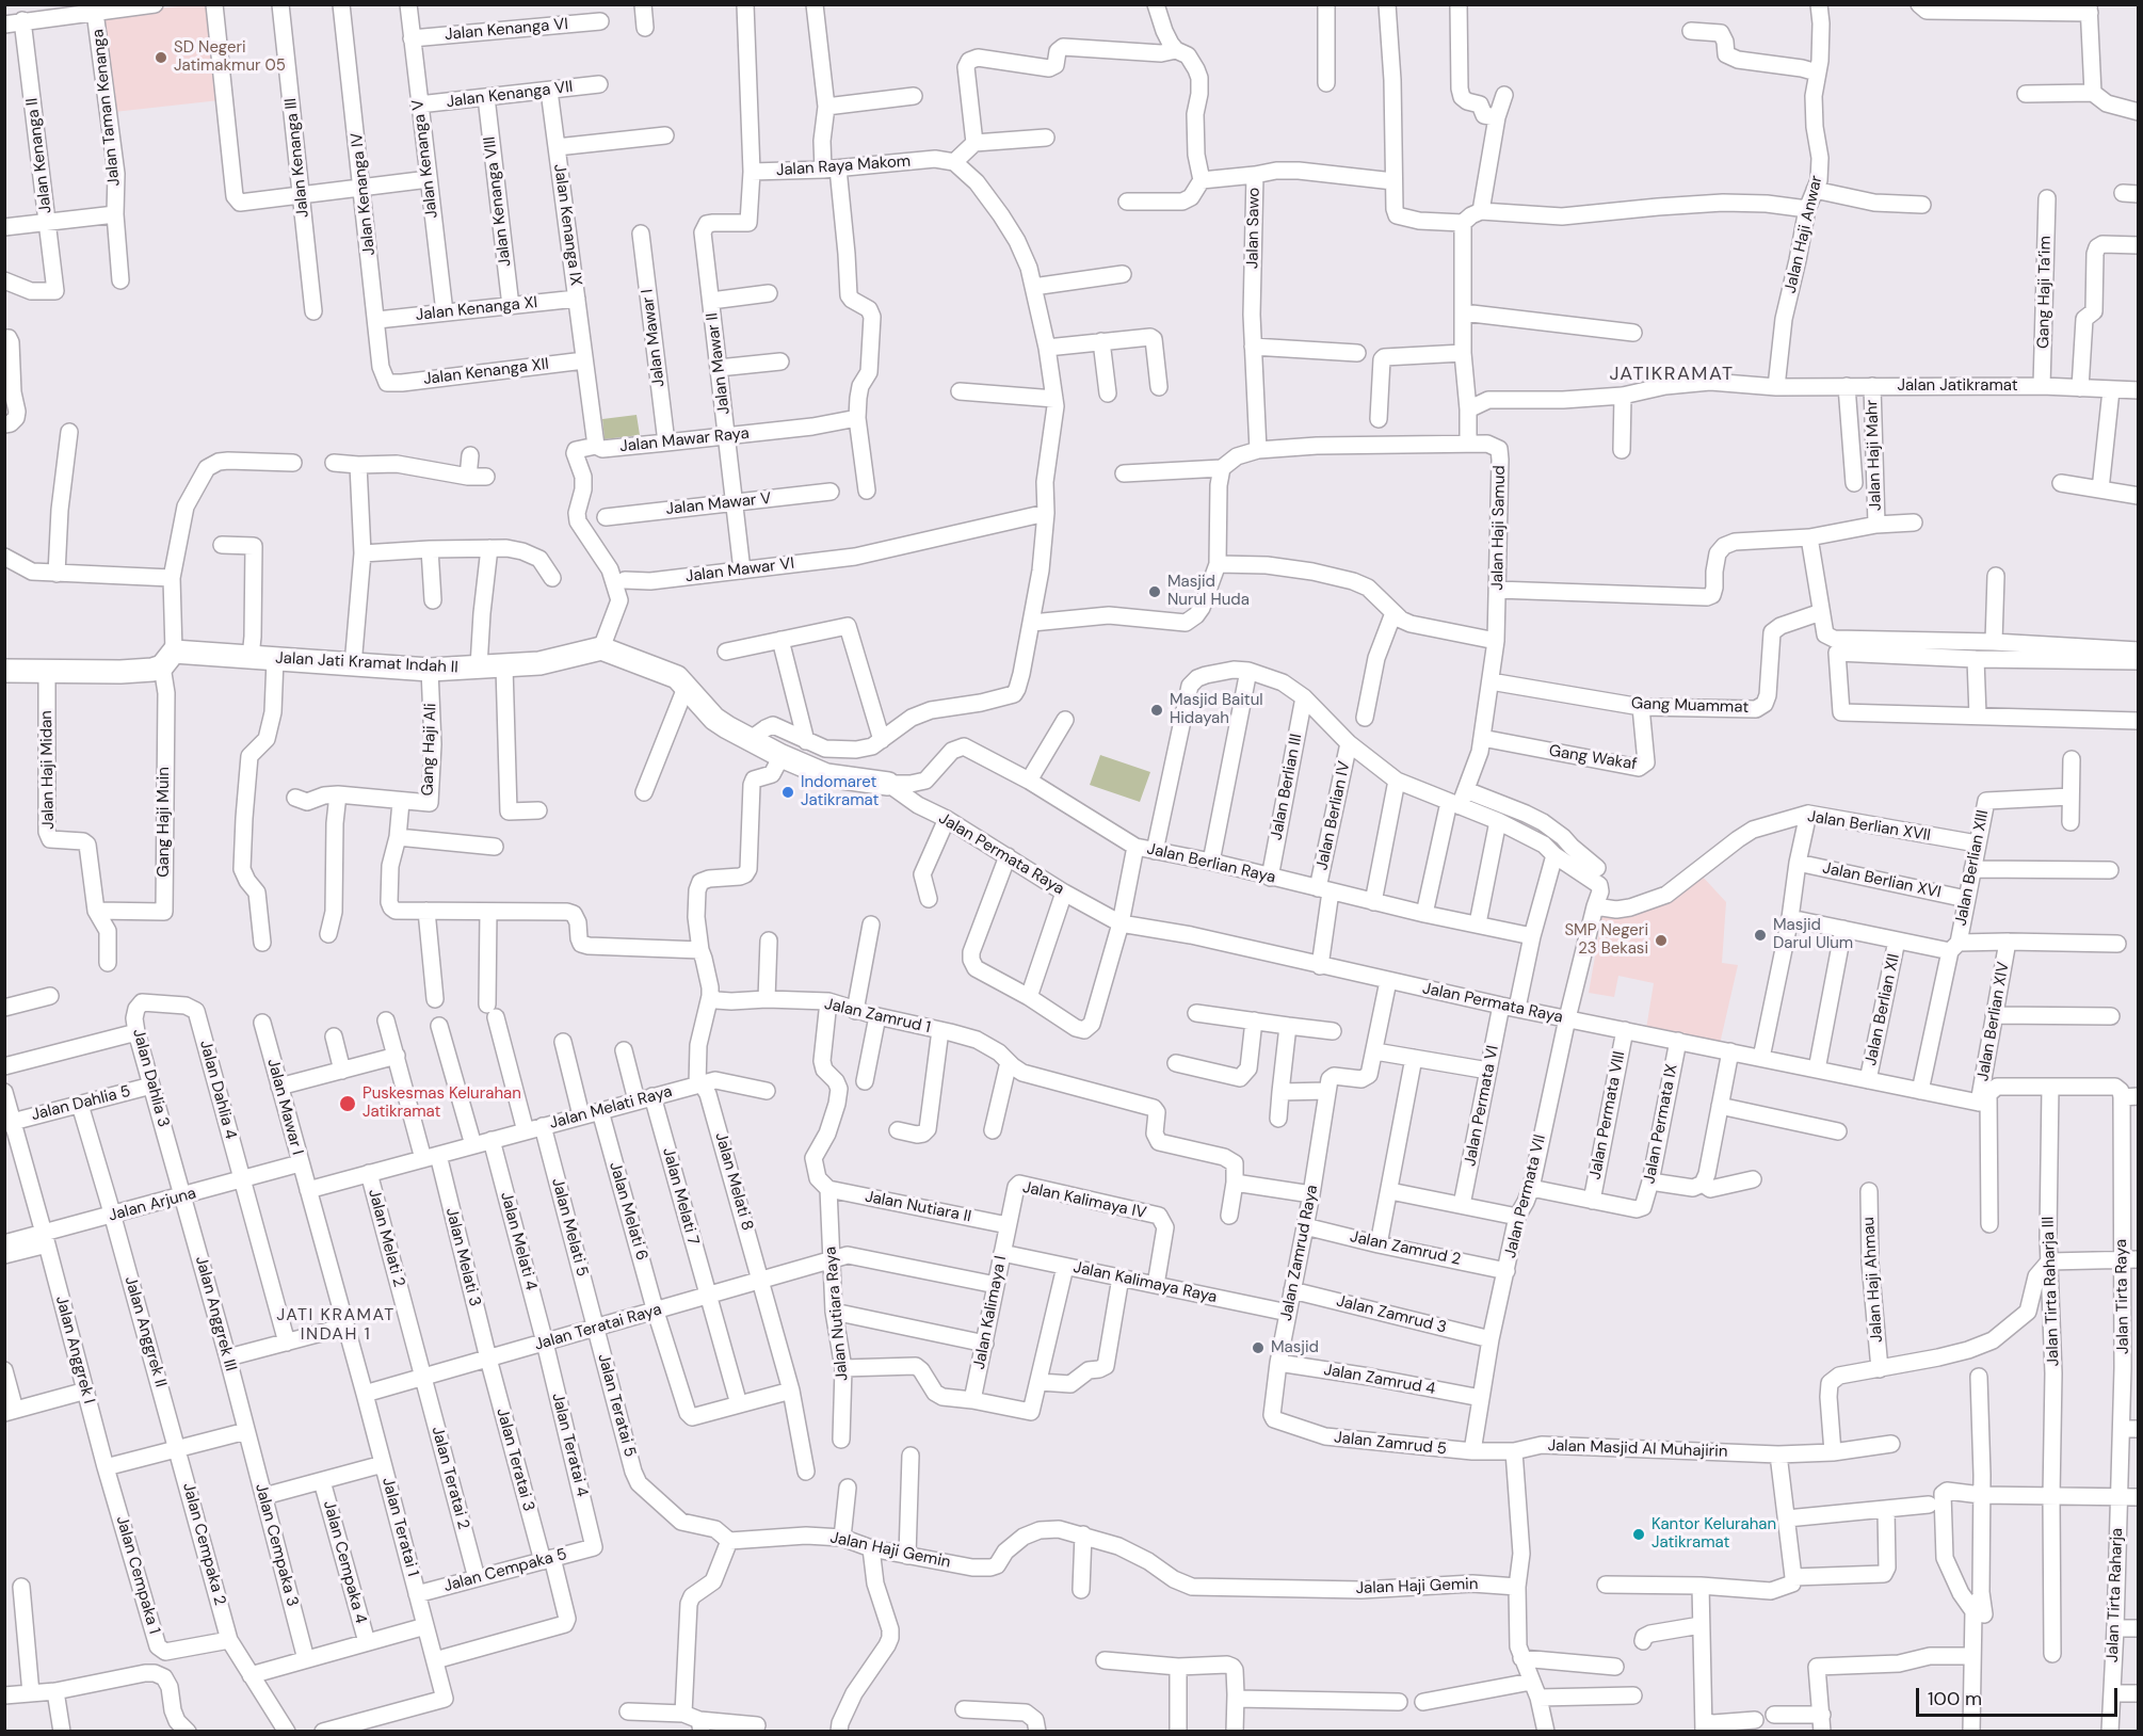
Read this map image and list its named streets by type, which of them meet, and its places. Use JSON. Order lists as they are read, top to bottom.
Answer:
{
  "streets": {
    "street": [
      "Jalan Kenanga VI",
      "Jalan Kenanga VII",
      "Jalan Taman Kenanga",
      "Jalan Kenanga II",
      "Jalan Kenanga III",
      "Jalan Kenanga V",
      "Jalan Raya Makom",
      "Jalan Kenanga IV",
      "Jalan Kenanga VIII",
      "Jalan Kenanga IX",
      "Jalan Sawo",
      "Jalan Haji Anwar",
      "Gang Haji Ta’im",
      "Jalan Kenanga XI",
      "Jalan Mawar I",
      "Jalan Mawar II",
      "Jalan Kenanga XII",
      "Jalan Jatikramat",
      "Jalan Mawar Raya",
      "Jalan Haji Mahr",
      "Jalan Mawar V",
      "Jalan Haji Samud",
      "Jalan Mawar VI",
      "Jalan Jati Kramat Indah II",
      "Gang Muammat",
      "Gang Haji Ali",
      "Gang Wakaf",
      "Jalan Haji Midan",
      "Jalan Berlian III",
      "Jalan Berlian IV",
      "Gang Haji Muin",
      "Jalan Berlian XVII",
      "Jalan Permata Raya",
      "Jalan Berlian Raya",
      "Jalan Berlian XIII",
      "Jalan Berlian XVI",
      "Jalan Berlian XII",
      "Jalan Zamrud 1",
      "Jalan Berlian XIV",
      "Jalan Dahlia 3",
      "Jalan Dahlia 4",
      "Jalan Dahlia 5",
      "Jalan Permata VI",
      "Jalan Melati Raya",
      "Jalan Permata VIII",
      "Jalan Permata IX",
      "Jalan Melati 8",
      "Jalan Melati 7",
      "Jalan Permata VII",
      "Jalan Kalimaya IV",
      "Jalan Arjuna",
      "Jalan Nutiara II",
      "Jalan Melati 6",
      "Jalan Melati 5",
      "Jalan Melati 2",
      "Jalan Melati 4",
      "Jalan Zamrud 2",
      "Jalan Zamrud Raya",
      "Jalan Melati 3",
      "Jalan Haji Ahmau",
      "Jalan Kalimaya Raya",
      "Jalan Tirta Raharja III",
      "Jalan Tirta Raya",
      "Jalan Kalimaya I",
      "Jalan Anggrek III",
      "Jalan Nutiara Raya",
      "Jalan Zamrud 3",
      "Jalan Teratai Raya",
      "Jalan Anggrek II",
      "Jalan Anggrek I",
      "Jalan Zamrud 4",
      "Jalan Teratai 5",
      "Jalan Zamrud 5",
      "Jalan Teratai 4",
      "Jalan Masjid Al Muhajirin",
      "Jalan Teratai 3",
      "Jalan Teratai 2",
      "Jalan Teratai 1",
      "Jalan Cempaka 2",
      "Jalan Cempaka 3",
      "Jalan Haji Gemin",
      "Jalan Cempaka 4",
      "Jalan Cempaka 5",
      "Jalan Cempaka 1",
      "Jalan Tirta Raharja"
    ]
  },
  "crossings": [
    ["Jalan Kenanga VI", "Jalan Kenanga V"],
    ["Jalan Kenanga VII", "Jalan Kenanga V"],
    ["Jalan Kenanga VII", "Jalan Kenanga VIII"],
    ["Jalan Kenanga VII", "Jalan Kenanga IX"],
    ["Jalan Kenanga V", "Jalan Kenanga XI"],
    ["Jalan Raya Makom", "Jalan Mawar II"],
    ["Jalan Kenanga IV", "Jalan Kenanga XI"],
    ["Jalan Kenanga IV", "Jalan Kenanga XII"],
    ["Jalan Kenanga VIII", "Jalan Kenanga XI"],
    ["Jalan Kenanga IX", "Jalan Kenanga XI"],
    ["Jalan Kenanga IX", "Jalan Kenanga XII"],
    ["Jalan Kenanga IX", "Jalan Mawar Raya"],
    ["Jalan Sawo", "Jalan Haji Samud"],
    ["Jalan Haji Anwar", "Jalan Jatikramat"],
    ["Gang Haji Ta’im", "Jalan Jatikramat"],
    ["Jalan Mawar I", "Jalan Mawar Raya"],
    ["Jalan Mawar I", "Jalan Melati Raya"],
    ["Jalan Mawar I", "Jalan Arjuna"],
    ["Jalan Mawar I", "Jalan Teratai 1"],
    ["Jalan Mawar II", "Jalan Mawar Raya"],
    ["Jalan Mawar II", "Jalan Mawar V"],
    ["Jalan Mawar II", "Jalan Mawar VI"],
    ["Jalan Kenanga XII", "Jalan Mawar Raya"],
    ["Jalan Jatikramat", "Jalan Haji Mahr"],
    ["Jalan Haji Samud", "Gang Muammat"],
    ["Jalan Haji Samud", "Gang Wakaf"],
    ["Jalan Haji Samud", "Jalan Berlian Raya"],
    ["Jalan Jati Kramat Indah II", "Gang Haji Ali"],
    ["Jalan Jati Kramat Indah II", "Jalan Haji Midan"],
    ["Jalan Jati Kramat Indah II", "Gang Haji Muin"],
    ["Gang Muammat", "Gang Wakaf"],
    ["Jalan Haji Midan", "Gang Haji Muin"],
    ["Jalan Berlian III", "Jalan Berlian Raya"],
    ["Jalan Berlian IV", "Jalan Permata Raya"],
    ["Jalan Berlian IV", "Jalan Berlian Raya"],
    ["Jalan Berlian XVII", "Jalan Berlian XIII"],
    ["Jalan Berlian XVII", "Jalan Permata VII"],
    ["Jalan Permata Raya", "Jalan Berlian Raya"],
    ["Jalan Permata Raya", "Jalan Berlian XIII"],
    ["Jalan Permata Raya", "Jalan Berlian XII"],
    ["Jalan Permata Raya", "Jalan Berlian XIV"],
    ["Jalan Permata Raya", "Jalan Permata VI"],
    ["Jalan Permata Raya", "Jalan Permata VIII"],
    ["Jalan Permata Raya", "Jalan Permata IX"],
    ["Jalan Permata Raya", "Jalan Permata VII"],
    ["Jalan Permata Raya", "Jalan Tirta Raharja III"],
    ["Jalan Permata Raya", "Jalan Tirta Raya"],
    ["Jalan Berlian Raya", "Jalan Permata VI"],
    ["Jalan Berlian XIII", "Jalan Berlian XVI"],
    ["Jalan Dahlia 3", "Jalan Dahlia 4"],
    ["Jalan Dahlia 3", "Jalan Dahlia 5"],
    ["Jalan Dahlia 3", "Jalan Arjuna"],
    ["Jalan Dahlia 3", "Jalan Anggrek III"],
    ["Jalan Dahlia 4", "Jalan Arjuna"],
    ["Jalan Dahlia 5", "Jalan Arjuna"],
    ["Jalan Dahlia 5", "Jalan Anggrek II"],
    ["Jalan Dahlia 5", "Jalan Anggrek I"],
    ["Jalan Melati Raya", "Jalan Melati 8"],
    ["Jalan Melati Raya", "Jalan Melati 7"],
    ["Jalan Melati Raya", "Jalan Melati 6"],
    ["Jalan Melati Raya", "Jalan Melati 5"],
    ["Jalan Melati Raya", "Jalan Melati 2"],
    ["Jalan Melati Raya", "Jalan Melati 4"],
    ["Jalan Melati Raya", "Jalan Melati 3"],
    ["Jalan Permata VIII", "Jalan Permata IX"],
    ["Jalan Permata IX", "Jalan Permata VII"],
    ["Jalan Melati 8", "Jalan Teratai Raya"],
    ["Jalan Melati 7", "Jalan Melati 6"],
    ["Jalan Melati 7", "Jalan Teratai Raya"],
    ["Jalan Permata VII", "Jalan Zamrud 2"],
    ["Jalan Permata VII", "Jalan Zamrud 3"],
    ["Jalan Permata VII", "Jalan Zamrud 4"],
    ["Jalan Permata VII", "Jalan Zamrud 5"],
    ["Jalan Kalimaya IV", "Jalan Nutiara II"],
    ["Jalan Kalimaya IV", "Jalan Kalimaya Raya"],
    ["Jalan Kalimaya IV", "Jalan Kalimaya I"],
    ["Jalan Arjuna", "Jalan Anggrek III"],
    ["Jalan Arjuna", "Jalan Anggrek II"],
    ["Jalan Arjuna", "Jalan Anggrek I"],
    ["Jalan Nutiara II", "Jalan Kalimaya I"],
    ["Jalan Nutiara II", "Jalan Nutiara Raya"],
    ["Jalan Melati 6", "Jalan Teratai Raya"],
    ["Jalan Melati 5", "Jalan Teratai Raya"],
    ["Jalan Melati 5", "Jalan Teratai 5"],
    ["Jalan Melati 2", "Jalan Teratai Raya"],
    ["Jalan Melati 2", "Jalan Teratai 2"],
    ["Jalan Melati 4", "Jalan Teratai Raya"],
    ["Jalan Melati 4", "Jalan Teratai 4"],
    ["Jalan Zamrud 2", "Jalan Zamrud Raya"],
    ["Jalan Zamrud Raya", "Jalan Kalimaya Raya"],
    ["Jalan Zamrud Raya", "Jalan Zamrud 3"],
    ["Jalan Zamrud Raya", "Jalan Zamrud 4"],
    ["Jalan Zamrud Raya", "Jalan Zamrud 5"],
    ["Jalan Melati 3", "Jalan Teratai Raya"],
    ["Jalan Melati 3", "Jalan Teratai 3"],
    ["Jalan Kalimaya Raya", "Jalan Kalimaya I"],
    ["Jalan Tirta Raya", "Jalan Tirta Raharja"],
    ["Jalan Kalimaya I", "Jalan Teratai Raya"],
    ["Jalan Anggrek III", "Jalan Cempaka 3"],
    ["Jalan Nutiara Raya", "Jalan Teratai Raya"],
    ["Jalan Teratai Raya", "Jalan Teratai 5"],
    ["Jalan Teratai Raya", "Jalan Teratai 4"],
    ["Jalan Teratai Raya", "Jalan Teratai 3"],
    ["Jalan Teratai Raya", "Jalan Teratai 2"],
    ["Jalan Teratai Raya", "Jalan Teratai 1"],
    ["Jalan Anggrek II", "Jalan Cempaka 2"],
    ["Jalan Anggrek I", "Jalan Cempaka 1"],
    ["Jalan Teratai 5", "Jalan Haji Gemin"],
    ["Jalan Zamrud 5", "Jalan Masjid Al Muhajirin"],
    ["Jalan Teratai 4", "Jalan Cempaka 5"],
    ["Jalan Teratai 3", "Jalan Teratai 1"],
    ["Jalan Teratai 3", "Jalan Cempaka 5"],
    ["Jalan Teratai 2", "Jalan Cempaka 5"],
    ["Jalan Teratai 1", "Jalan Cempaka 5"],
    ["Jalan Cempaka 2", "Jalan Cempaka 1"]
  ],
  "districts": ["JATIKRAMAT", "JATI KRAMAT INDAH 1"],
  "places": [
    "SD Negeri Jatimakmur 05",
    "Masjid Nurul Huda",
    "Masjid Baitul Hidayah",
    "Indomaret Jatikramat",
    "Masjid Darul Ulum",
    "SMP Negeri 23 Bekasi",
    "Puskesmas Kelurahan Jatikramat",
    "Masjid",
    "Kantor Kelurahan Jatikramat"
  ],
  "scale_bar": "100 m"
}
